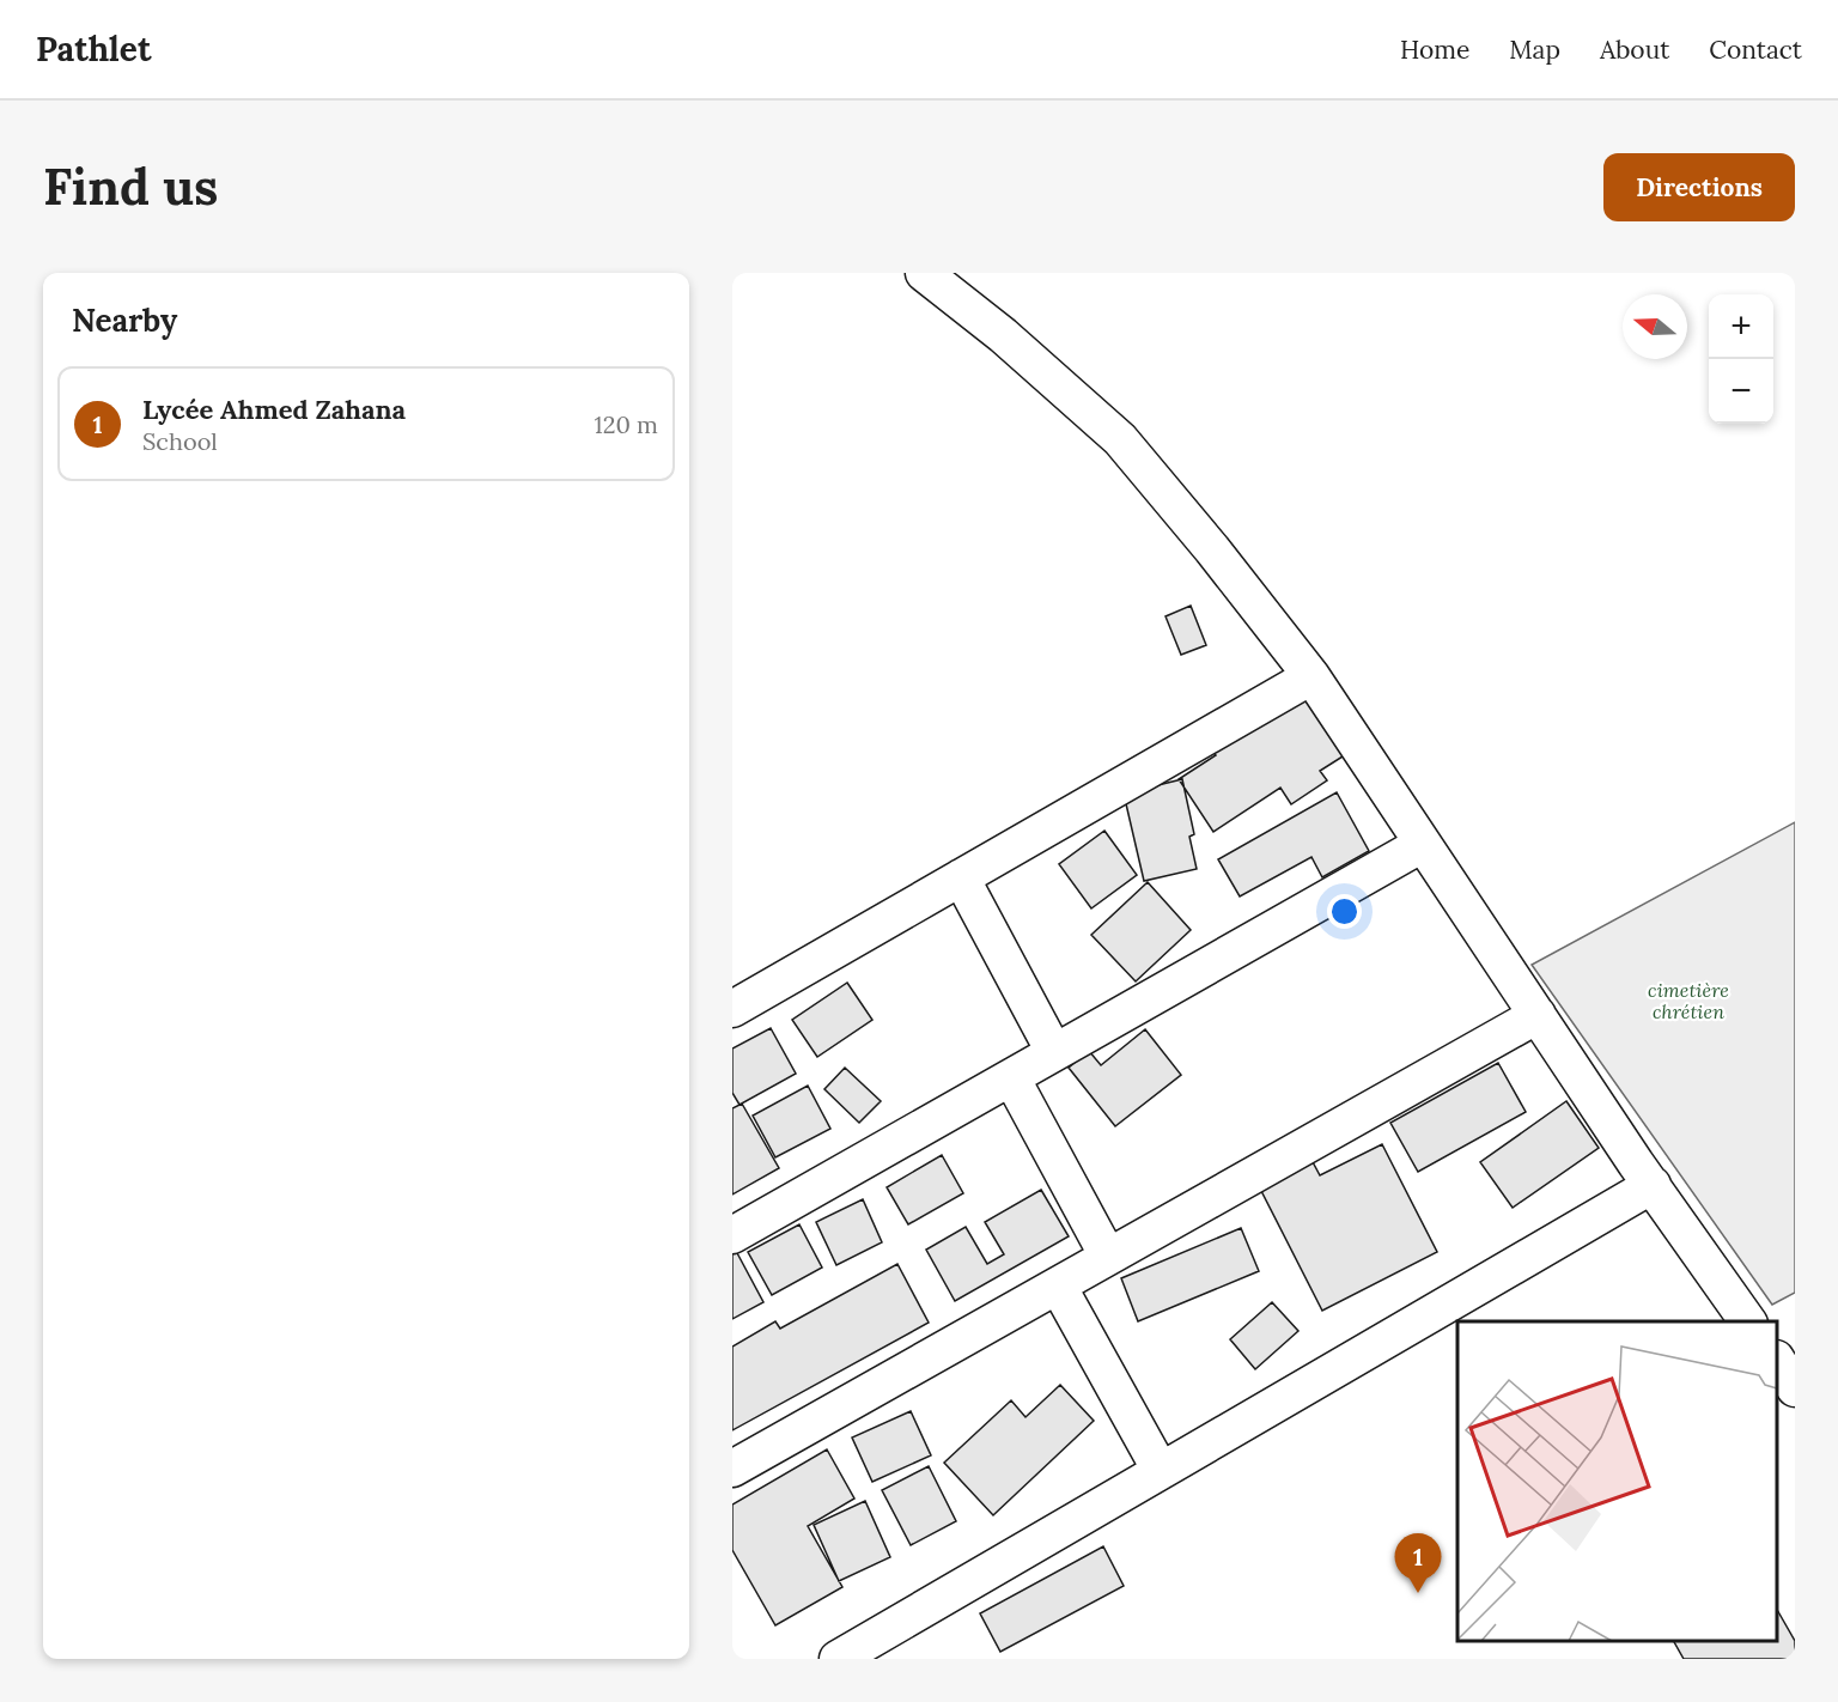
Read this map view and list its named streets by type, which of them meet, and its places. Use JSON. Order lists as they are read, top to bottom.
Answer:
{
  "parks": ["cimetière chrétien"],
  "north": "left",
  "page": {
    "header": "Pathlet",
    "nav": [
      "Home",
      "Map",
      "About",
      "Contact"
    ],
    "buttons": "Directions",
    "title": "Find us",
    "heading": "Nearby",
    "map_buttons": ["+", "−"],
    "list": [
      {
        "mark": "1",
        "name": "Lycée Ahmed Zahana",
        "note": "School",
        "value": "120 m"
      }
    ],
    "pins": "1"
  }
}
